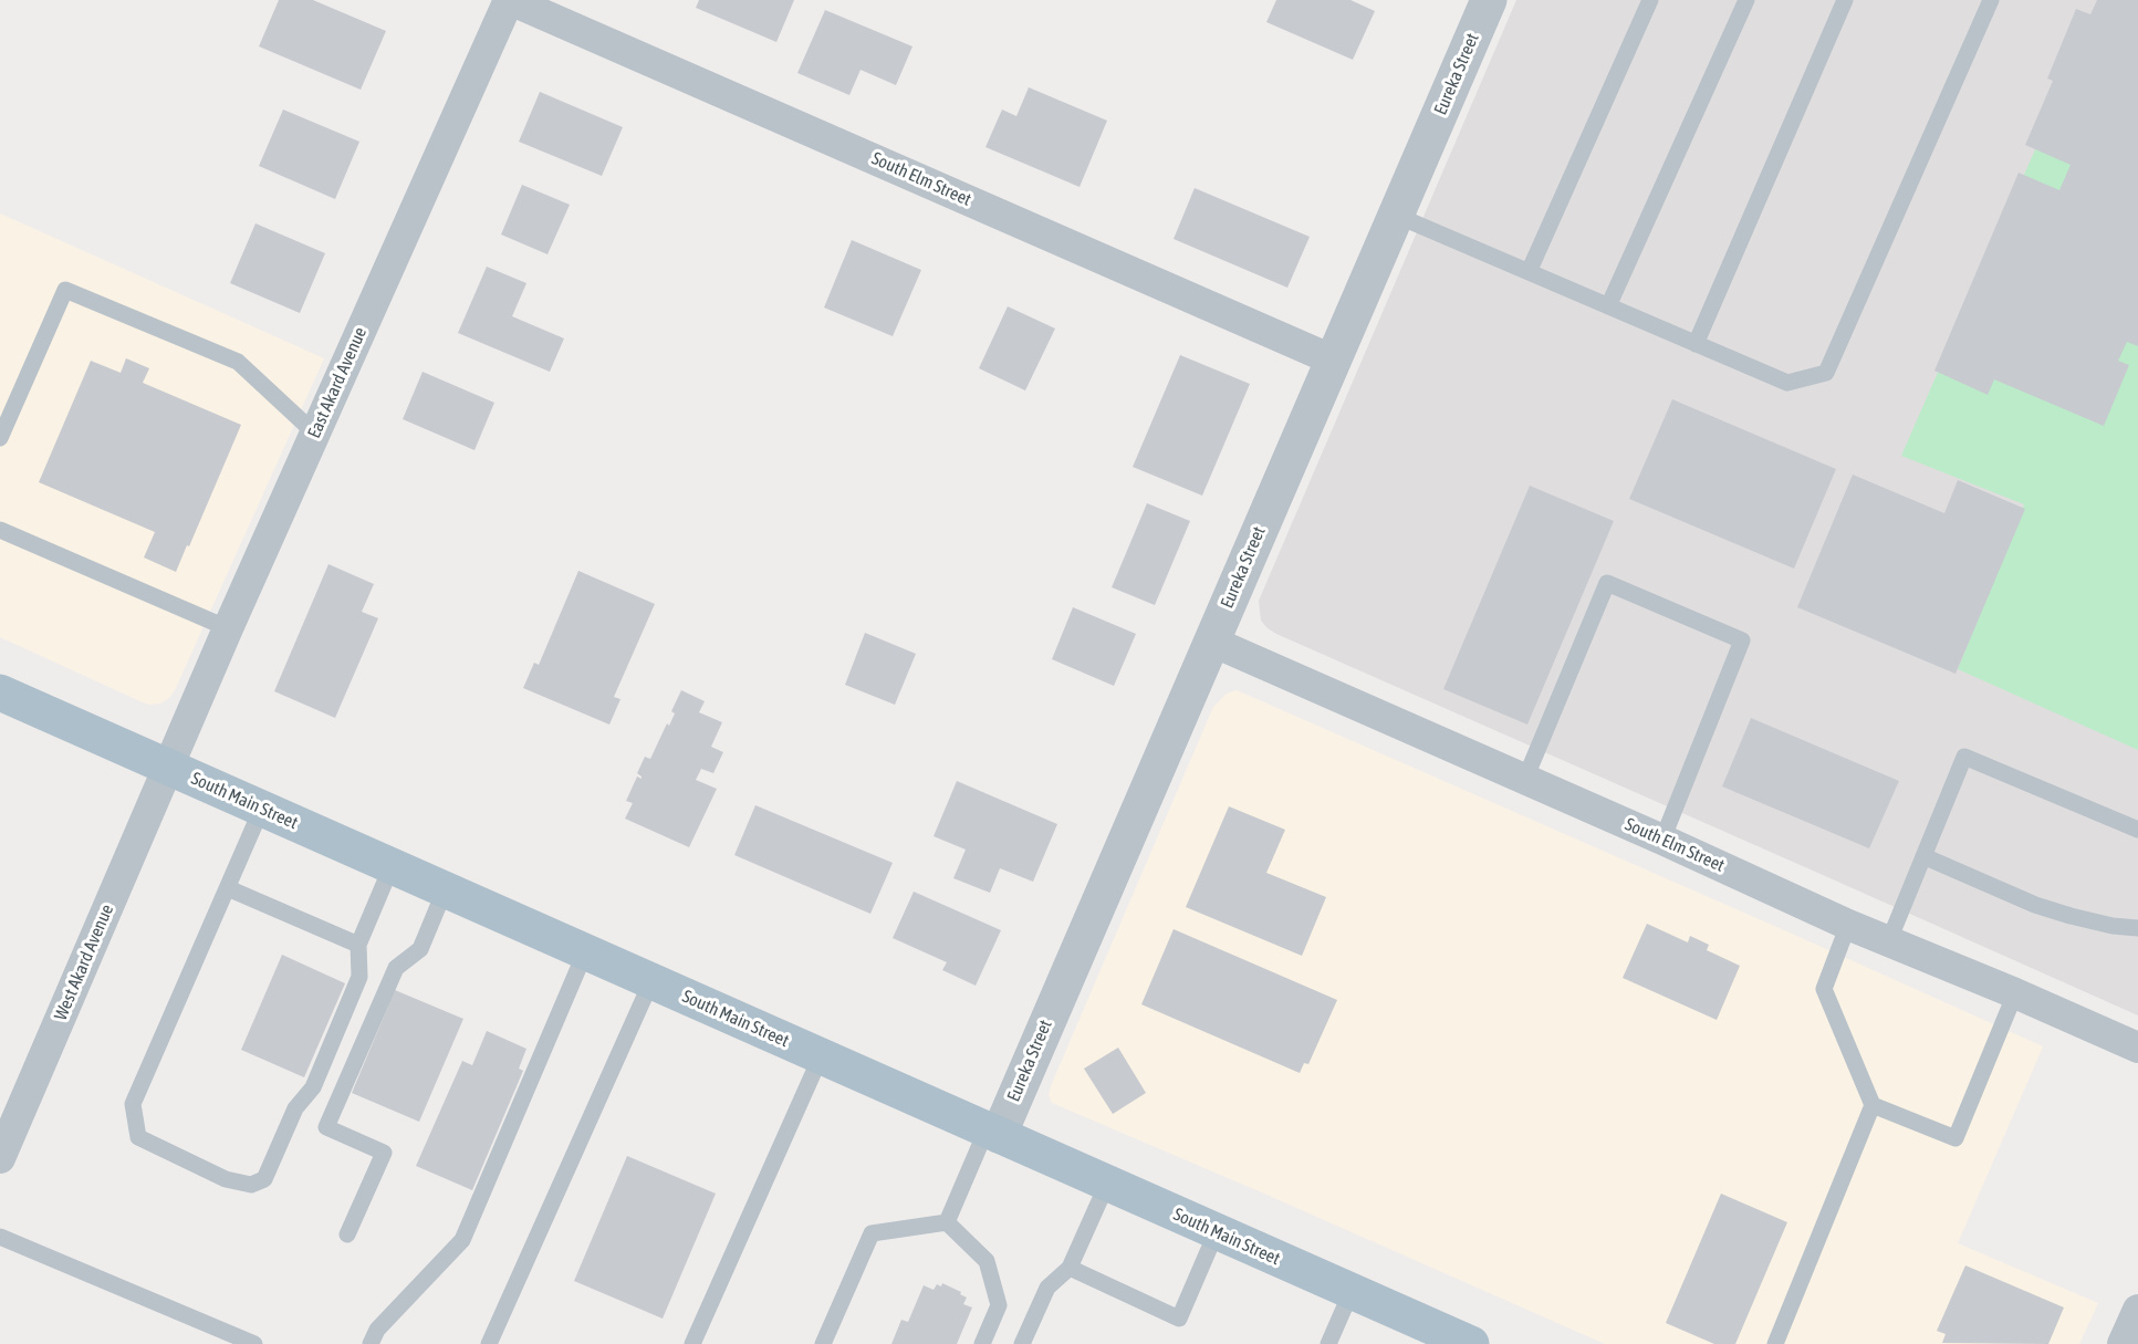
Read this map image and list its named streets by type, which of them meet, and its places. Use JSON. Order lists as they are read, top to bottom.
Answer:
{
  "streets": {
    "main road": ["South Main Street"],
    "street": [
      "Eureka Street",
      "South Elm Street",
      "East Akard Avenue",
      "West Akard Avenue"
    ]
  },
  "crossings": [
    ["Eureka Street", "South Elm Street"],
    ["Eureka Street", "South Main Street"],
    ["South Elm Street", "East Akard Avenue"],
    ["East Akard Avenue", "South Main Street"],
    ["East Akard Avenue", "West Akard Avenue"],
    ["South Main Street", "West Akard Avenue"]
  ]
}
